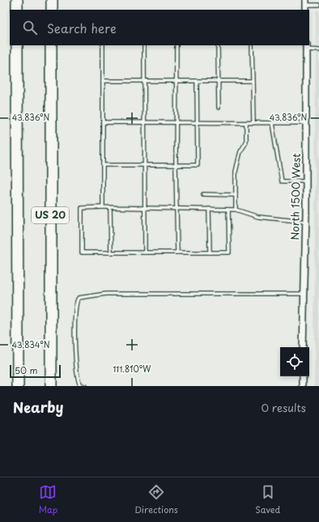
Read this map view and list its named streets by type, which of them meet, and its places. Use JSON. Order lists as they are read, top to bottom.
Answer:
{
  "streets": {
    "highway": ["US 20"],
    "street": ["North 1500 West"]
  },
  "scale_bar": "50 m",
  "page": {
    "search": "Search here",
    "scale": "50 m",
    "heading": ["Nearby", "0 results"],
    "nav": ["Map", "Directions", "Saved"]
  },
  "coordinates": ["43.836°N", "43.834°N", "111.810°W"]
}
